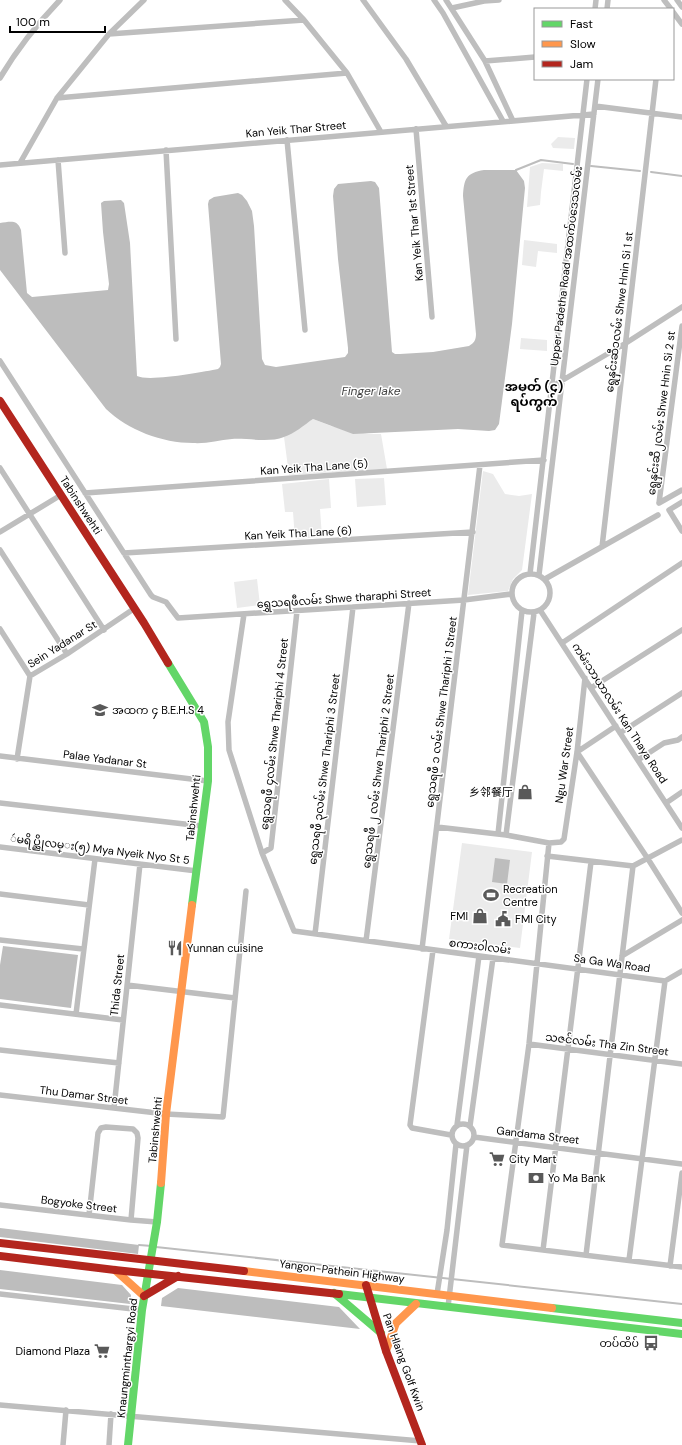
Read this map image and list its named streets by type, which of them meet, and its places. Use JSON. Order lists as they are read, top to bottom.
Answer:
{
  "streets": {
    "main road": [
      "Tabinshwehti",
      "Yangon-Pathein Highway",
      "Knaungminthargyi Road",
      "Pan Hlaing Golf Kwin"
    ],
    "street": [
      "Kan Yeik Thar Street",
      "Kan Yeik Thar 1st Street",
      "Upper Padetha Road အထက်ပဒေသလမ်း",
      "ရွေနှင်းဆီ၁လမ်း Shwe Hnin Si 1 st",
      "ရွေနှင်းဆီ၂လမ်း Shwe Hnin Si 2 st",
      "Kan Yeik Tha Lane (5)",
      "Kan Yeik Tha Lane (6)",
      "ရွှေသရဖီလမ်း Shwe tharaphi Street",
      "Sein Yadanar St",
      "ရွေသရဖီ ၁ လမ်း Shwe Thariphi 1 Street",
      "ကမ်းသာယာလမ်း Kan Thaya Road",
      "ရွေသရဖီ ၄လမ်း Shwe Thariphi 4 Street",
      "Palae Yadanar St",
      "Ngu War Street",
      "ရွေသရဖီ ၃လမ်း Shwe Thariphi 3 Street",
      "ရွေသရဖီ ၂ လမ်း Shwe Thariphi 2 Street",
      "ဴမရိပ္ညိုလမ္း(၅) Mya Nyeik Nyo St 5",
      "စကား၀ါလမ်း",
      "Sa Ga Wa Road",
      "Thida Street",
      "သဇင်လမ်း Tha Zin Street",
      "Thu Damar Street",
      "Gandama Street",
      "Bogyoke Street"
    ]
  },
  "crossings": [
    ["Kan Yeik Thar Street", "Kan Yeik Thar 1st Street"],
    ["Kan Yeik Thar Street", "Upper Padetha Road အထက်ပဒေသလမ်း"],
    ["Upper Padetha Road အထက်ပဒေသလမ်း", "ရွှေသရဖီလမ်း Shwe tharaphi Street"],
    ["Upper Padetha Road အထက်ပဒေသလမ်း", "ကမ်းသာယာလမ်း Kan Thaya Road"],
    ["Kan Yeik Tha Lane (5)", "ရွေသရဖီ ၁ လမ်း Shwe Thariphi 1 Street"],
    ["Tabinshwehti", "Sein Yadanar St"],
    ["Tabinshwehti", "Palae Yadanar St"],
    ["Tabinshwehti", "ဴမရိပ္ညိုလမ္း(၅) Mya Nyeik Nyo St 5"],
    ["Tabinshwehti", "Thu Damar Street"],
    ["Tabinshwehti", "Bogyoke Street"],
    ["Tabinshwehti", "Yangon-Pathein Highway"],
    ["Tabinshwehti", "Knaungminthargyi Road"],
    ["Kan Yeik Tha Lane (6)", "ရွှေသရဖီလမ်း Shwe tharaphi Street"],
    ["Kan Yeik Tha Lane (6)", "ရွေသရဖီ ၁ လမ်း Shwe Thariphi 1 Street"],
    ["ရွှေသရဖီလမ်း Shwe tharaphi Street", "ရွေသရဖီ ၁ လမ်း Shwe Thariphi 1 Street"],
    ["ရွှေသရဖီလမ်း Shwe tharaphi Street", "ကမ်းသာယာလမ်း Kan Thaya Road"],
    ["ရွှေသရဖီလမ်း Shwe tharaphi Street", "ရွေသရဖီ ၄လမ်း Shwe Thariphi 4 Street"],
    ["ရွှေသရဖီလမ်း Shwe tharaphi Street", "ရွေသရဖီ ၃လမ်း Shwe Thariphi 3 Street"],
    ["ရွှေသရဖီလမ်း Shwe tharaphi Street", "ရွေသရဖီ ၂ လမ်း Shwe Thariphi 2 Street"],
    ["Sein Yadanar St", "Palae Yadanar St"],
    ["ရွေသရဖီ ၁ လမ်း Shwe Thariphi 1 Street", "စကား၀ါလမ်း"],
    ["ကမ်းသာယာလမ်း Kan Thaya Road", "Ngu War Street"],
    ["ရွေသရဖီ ၄လမ်း Shwe Thariphi 4 Street", "စကား၀ါလမ်း"],
    ["ရွေသရဖီ ၃လမ်း Shwe Thariphi 3 Street", "စကား၀ါလမ်း"],
    ["ရွေသရဖီ ၂ လမ်း Shwe Thariphi 2 Street", "စကား၀ါလမ်း"],
    ["ဴမရိပ္ညိုလမ္း(၅) Mya Nyeik Nyo St 5", "Thida Street"],
    ["စကား၀ါလမ်း", "Sa Ga Wa Road"],
    ["Thida Street", "Thu Damar Street"],
    ["Yangon-Pathein Highway", "Knaungminthargyi Road"],
    ["Yangon-Pathein Highway", "Pan Hlaing Golf Kwin"]
  ],
  "districts": ["အမှတ် (၄) ရပ်ကွက်"],
  "water": ["Finger lake"],
  "places": {
    "school or university": ["အထက ၄ B.E.H.S 4"],
    "shop": ["乡邻餐厅", "FMI"],
    "sports": ["Recreation Centre"],
    "public building": ["FMI City"],
    "restaurant": ["Yunnan cuisine"],
    "supermarket": ["City Mart", "Diamond Plaza"],
    "bank": ["Yo Ma Bank"],
    "bus stop": ["တပ်ထိပ်"]
  },
  "legend": ["Fast", "Slow", "Jam"],
  "scale_bar": "100 m"
}
